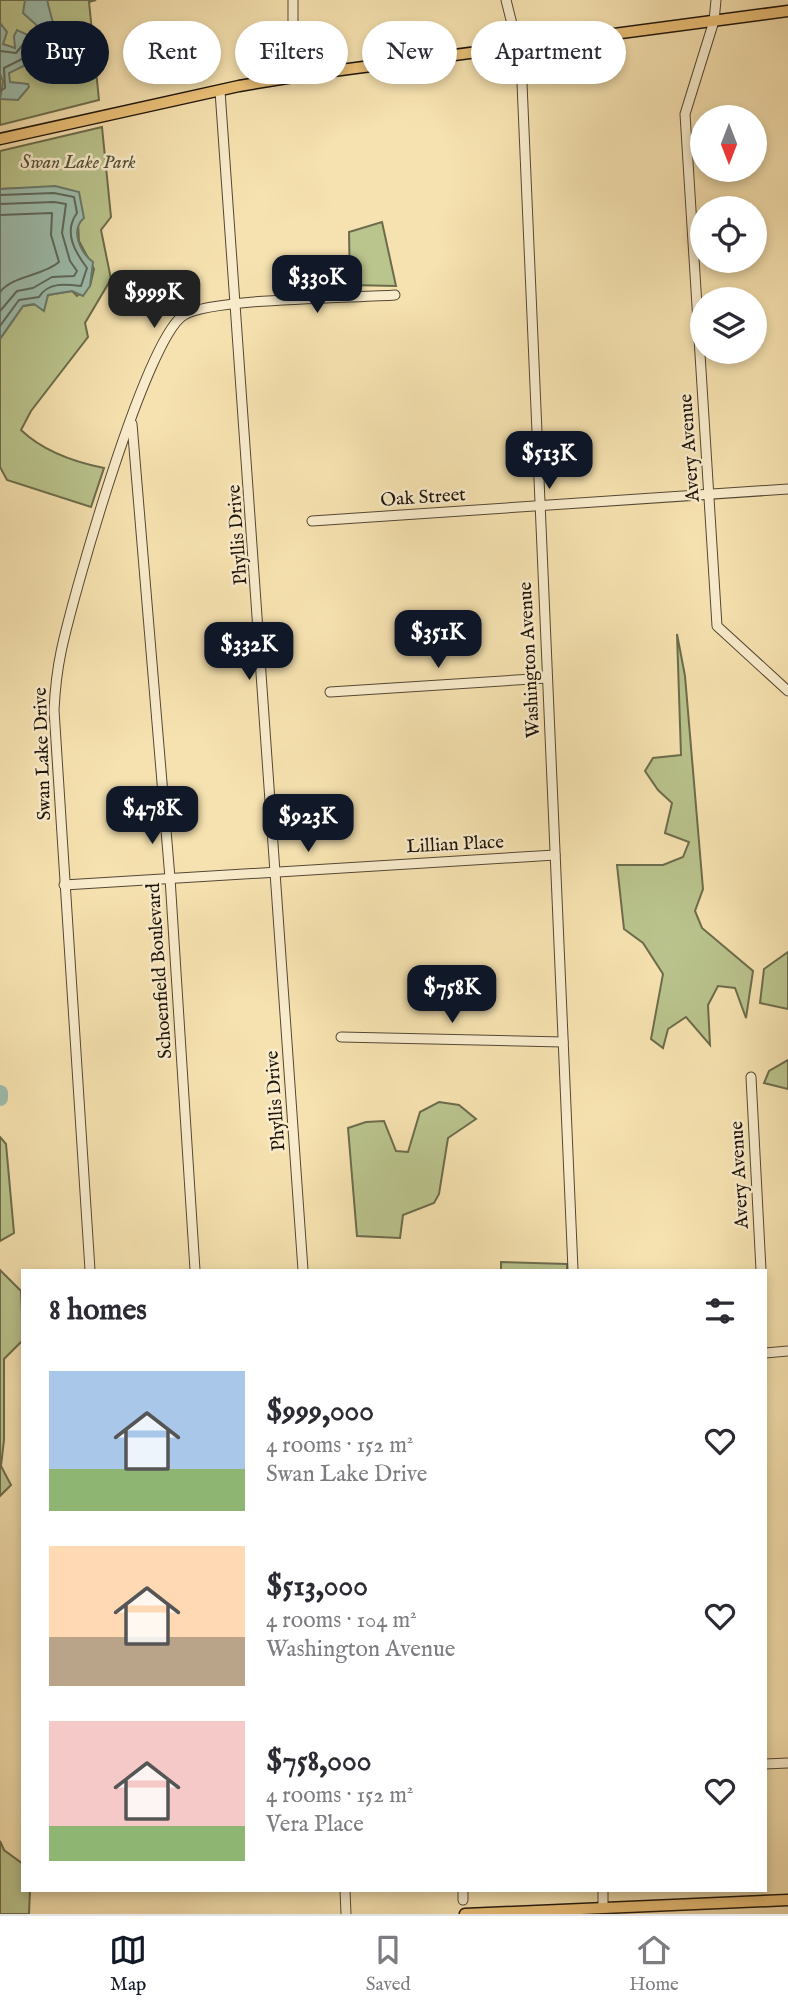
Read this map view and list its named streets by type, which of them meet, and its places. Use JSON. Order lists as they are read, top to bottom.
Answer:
{
  "streets": {
    "street": [
      "Avery Avenue",
      "Oak Street",
      "Phyllis Drive",
      "Washington Avenue",
      "Swan Lake Drive",
      "Lillian Place",
      "Schoenfield Boulevard"
    ]
  },
  "crossings": [
    ["Avery Avenue", "Oak Street"],
    ["Oak Street", "Washington Avenue"],
    ["Phyllis Drive", "Swan Lake Drive"],
    ["Phyllis Drive", "Lillian Place"],
    ["Washington Avenue", "Lillian Place"],
    ["Swan Lake Drive", "Lillian Place"],
    ["Swan Lake Drive", "Schoenfield Boulevard"],
    ["Lillian Place", "Schoenfield Boulevard"]
  ],
  "parks": ["Swan Lake Park"],
  "north": "bottom",
  "page": {
    "chip": [
      "Buy",
      "Rent",
      "Filters",
      "New",
      "Apartment"
    ],
    "price": [
      "$330K",
      "$999K",
      "$513K",
      "$351K",
      "$332K",
      "$478K",
      "$923K",
      "$758K"
    ],
    "heading": "8 homes",
    "list": [
      {
        "name": "$999,000",
        "note": "4 rooms · 152 m² · Swan Lake Drive"
      },
      {
        "name": "$513,000",
        "note": "4 rooms · 104 m² · Washington Avenue"
      },
      {
        "name": "$758,000",
        "note": "4 rooms · 152 m² · Vera Place"
      }
    ],
    "tabs": ["Map", "Saved", "Home"]
  }
}
